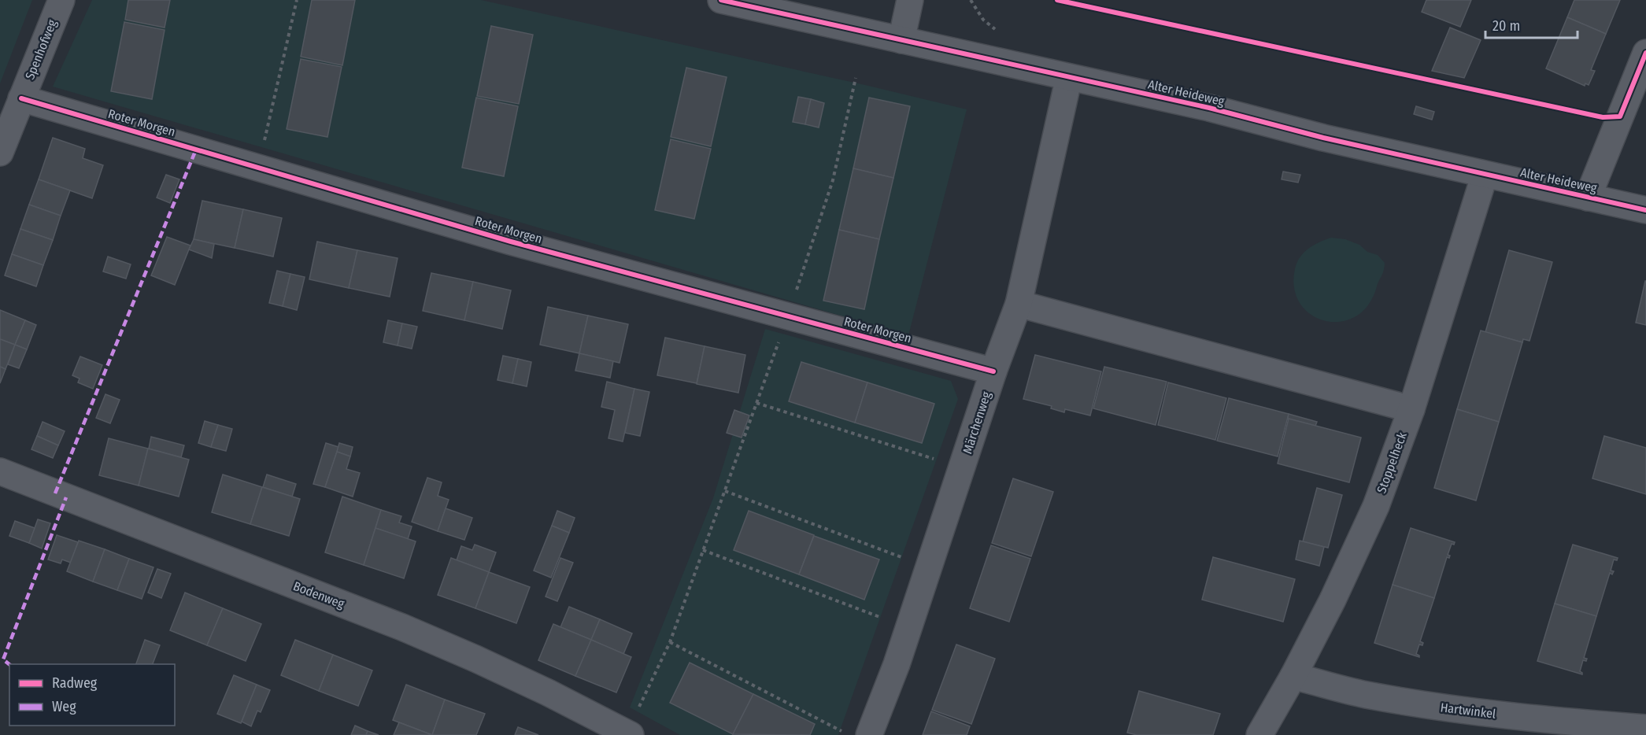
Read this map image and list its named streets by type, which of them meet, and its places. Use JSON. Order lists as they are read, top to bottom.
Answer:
{
  "streets": {
    "street": [
      "Spenhofweg",
      "Alter Heideweg",
      "Roter Morgen",
      "Märchenweg",
      "Stoppelheck",
      "Bodenweg",
      "Hartwinkel"
    ]
  },
  "crossings": [
    ["Spenhofweg", "Roter Morgen"],
    ["Alter Heideweg", "Märchenweg"],
    ["Alter Heideweg", "Stoppelheck"],
    ["Roter Morgen", "Märchenweg"],
    ["Stoppelheck", "Hartwinkel"]
  ],
  "legend": ["Radweg", "Weg"],
  "scale_bar": "20 m"
}
